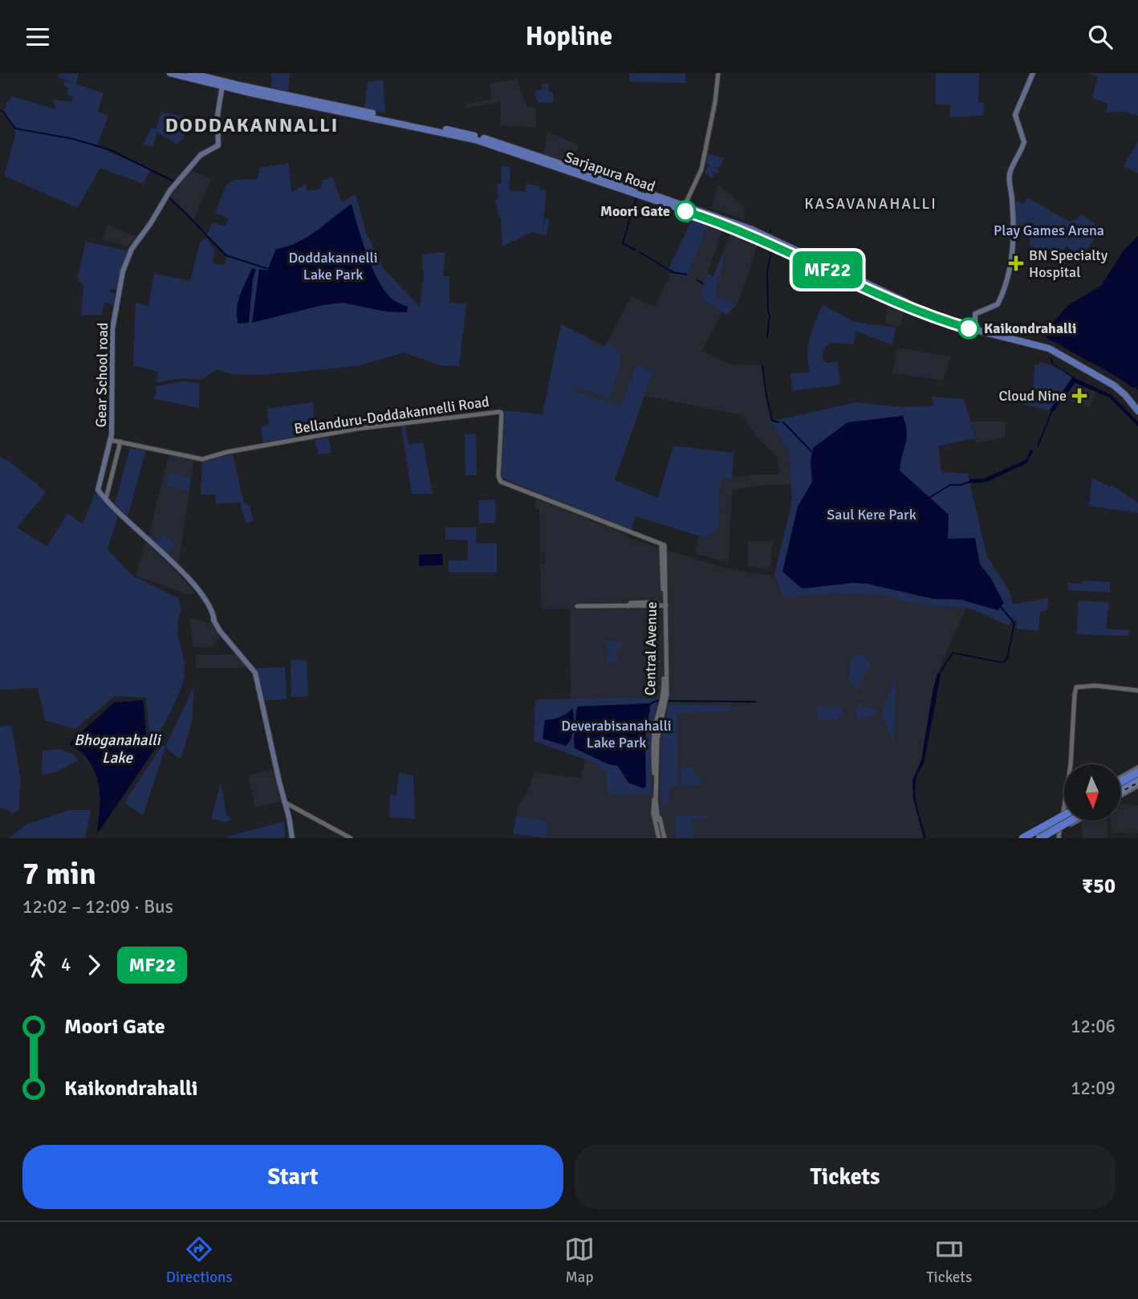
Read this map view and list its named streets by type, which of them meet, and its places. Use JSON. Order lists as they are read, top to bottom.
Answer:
{
  "streets": {
    "main road": ["Sarjapura Road", "Gear School road"],
    "street": ["Bellanduru-Doddakannelli Road", "Central Avenue"]
  },
  "crossings": [
    ["Sarjapura Road", "Gear School road"],
    ["Gear School road", "Bellanduru-Doddakannelli Road"],
    ["Bellanduru-Doddakannelli Road", "Central Avenue"]
  ],
  "districts": ["DODDAKANNALLI", "KASAVANAHALLI"],
  "water": ["Bhoganahalli Lake"],
  "parks": [
    "Play Games Arena",
    "Doddakannelli Lake Park",
    "Saul Kere Park",
    "Deverabisanahalli Lake Park"
  ],
  "places": {
    "other": ["Moori Gate", "Kaikondrahalli"],
    "health": ["BN Specialty Hospital", "Cloud Nine"]
  },
  "lines": ["bus line MF22"],
  "north": "bottom",
  "page": {
    "header": "Hopline",
    "on_map": "MF22",
    "heading": ["7 min", "12:02 – 12:09 · Bus", "₹50"],
    "legs": ["4", "MF22"],
    "list": [
      {
        "name": "Moori Gate",
        "value": "12:06"
      },
      {
        "name": "Kaikondrahalli",
        "value": "12:09"
      }
    ],
    "buttons": ["Start", "Tickets"],
    "tabs": ["Directions", "Map", "Tickets"]
  }
}
